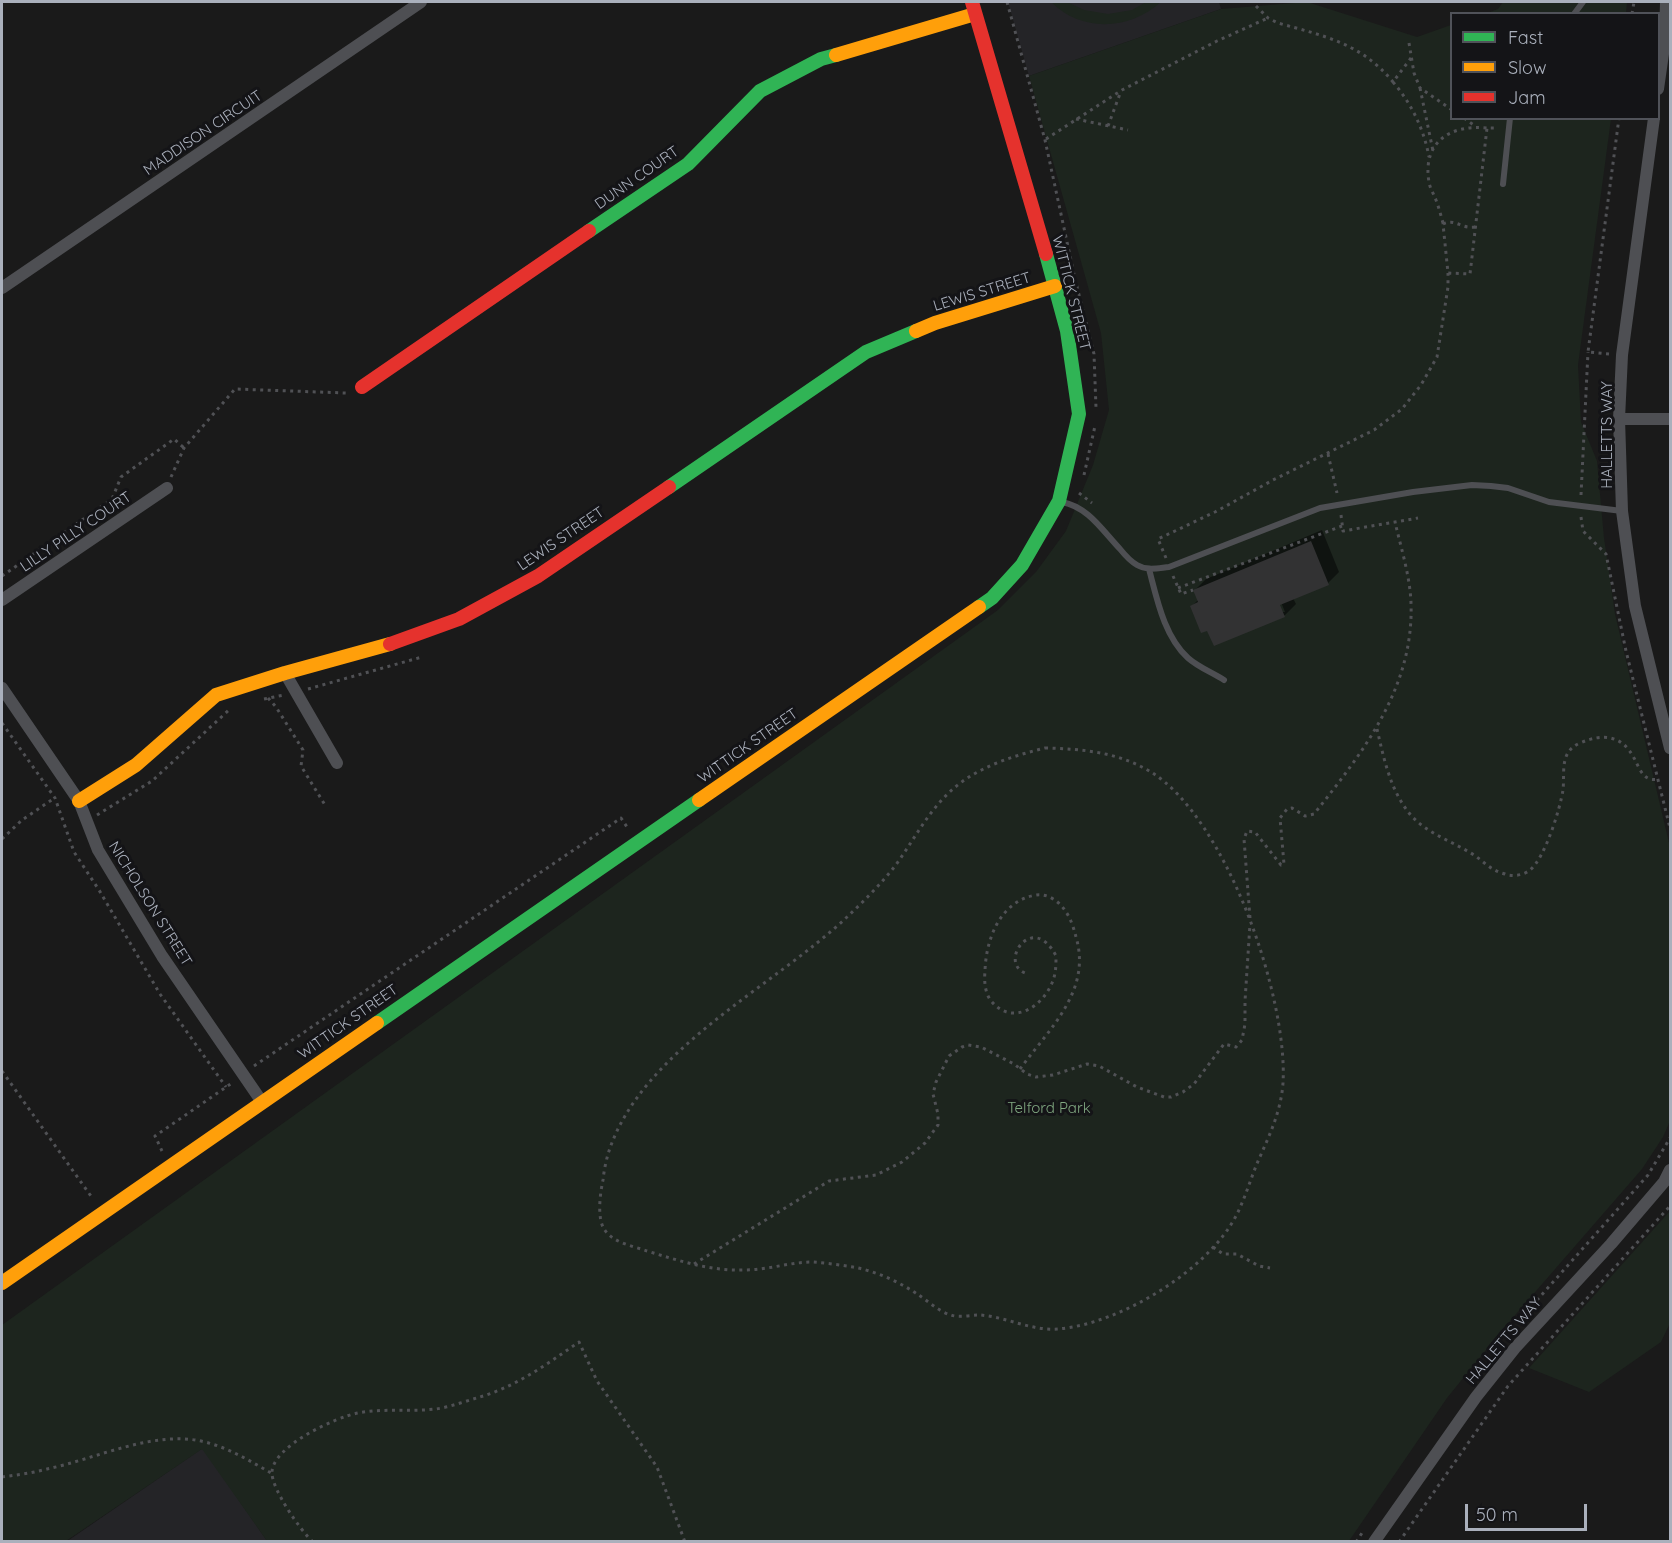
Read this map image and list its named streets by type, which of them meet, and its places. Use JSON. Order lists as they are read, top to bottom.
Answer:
{
  "streets": {
    "street": [
      "MADDISON CIRCUIT",
      "DUNN COURT",
      "LEWIS STREET",
      "WITTICK STREET",
      "HALLETTS WAY",
      "LILLY PILLY COURT",
      "NICHOLSON STREET"
    ]
  },
  "crossings": [
    ["DUNN COURT", "WITTICK STREET"],
    ["LEWIS STREET", "WITTICK STREET"],
    ["LEWIS STREET", "NICHOLSON STREET"],
    ["WITTICK STREET", "NICHOLSON STREET"]
  ],
  "parks": ["Telford Park"],
  "legend": ["Fast", "Slow", "Jam"],
  "scale_bar": "50 m"
}
